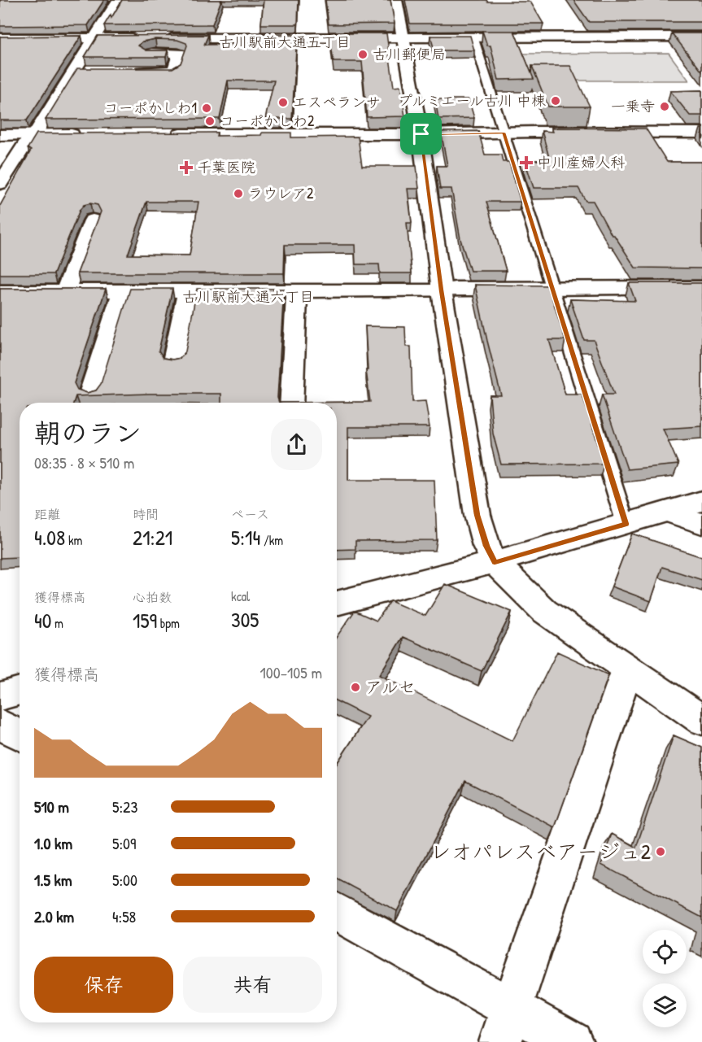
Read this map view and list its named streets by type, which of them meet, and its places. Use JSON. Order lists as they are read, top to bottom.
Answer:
{
  "districts": ["古川駅前大通五丁目", "古川駅前大通六丁目"],
  "places": {
    "other": [
      "古川郵便局",
      "プルミエール古川 中棟",
      "エスペランサ",
      "一乗寺",
      "コーポかしわ1",
      "コーポかしわ2",
      "ラウレア2",
      "アルセ",
      "レオパレスベアージュ2"
    ],
    "health": ["中川産婦人科", "千葉医院"]
  },
  "page": {
    "heading": ["朝のラン", "08:35 · 8 × 510 m"],
    "stats": [
      ["距離", "4.08 km"],
      ["時間", "21:21"],
      ["ペース", "5:14 /km"],
      ["獲得標高", "40 m"],
      ["心拍数", "159 bpm"],
      ["kcal", "305"]
    ],
    "chart": ["獲得標高", "100–105 m"],
    "list": [
      {
        "name": "510 m",
        "note": "5:23"
      },
      {
        "name": "1.0 km",
        "note": "5:09"
      },
      {
        "name": "1.5 km",
        "note": "5:00"
      },
      {
        "name": "2.0 km",
        "note": "4:58"
      }
    ],
    "buttons": ["保存", "共有"]
  }
}
